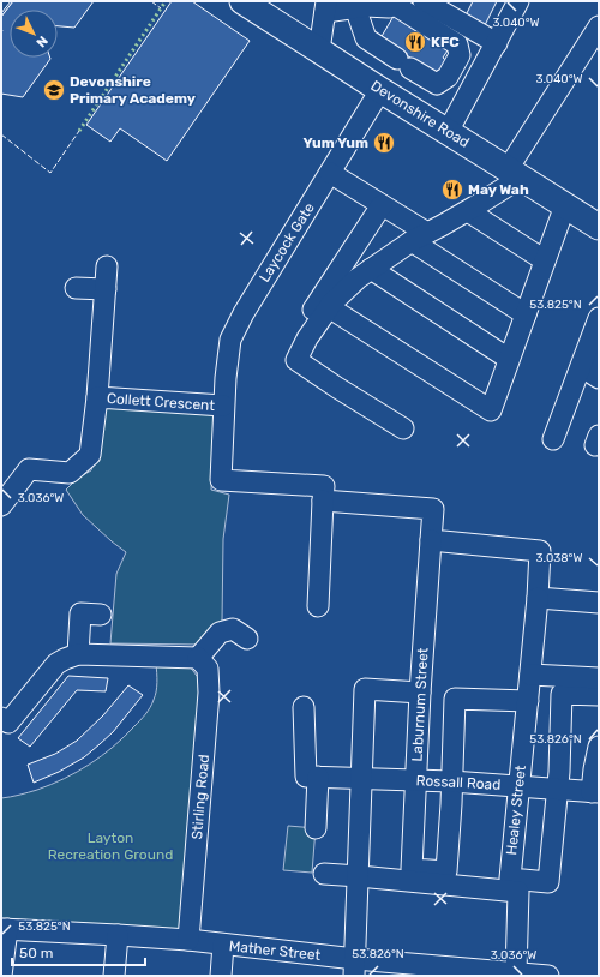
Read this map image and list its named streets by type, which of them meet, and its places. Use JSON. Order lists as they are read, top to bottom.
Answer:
{
  "streets": {
    "main road": ["Devonshire Road"],
    "street": [
      "Laycock Gate",
      "Collett Crescent",
      "Laburnum Street",
      "Rossall Road",
      "Stirling Road",
      "Healey Street",
      "Mather Street"
    ]
  },
  "crossings": [
    ["Devonshire Road", "Laycock Gate"],
    ["Laycock Gate", "Collett Crescent"],
    ["Laburnum Street", "Rossall Road"],
    ["Laburnum Street", "Healey Street"],
    ["Rossall Road", "Healey Street"],
    ["Stirling Road", "Mather Street"]
  ],
  "parks": ["Layton Recreation Ground"],
  "places": {
    "restaurant": ["KFC", "Yum Yum", "May Wah"],
    "school or university": ["Devonshire Primary Academy"]
  },
  "scale_bar": "50 m",
  "north": "bottom right",
  "coordinates": [
    "3.040°W",
    "53.825°N",
    "3.036°W",
    "3.038°W",
    "53.826°N"
  ]
}
